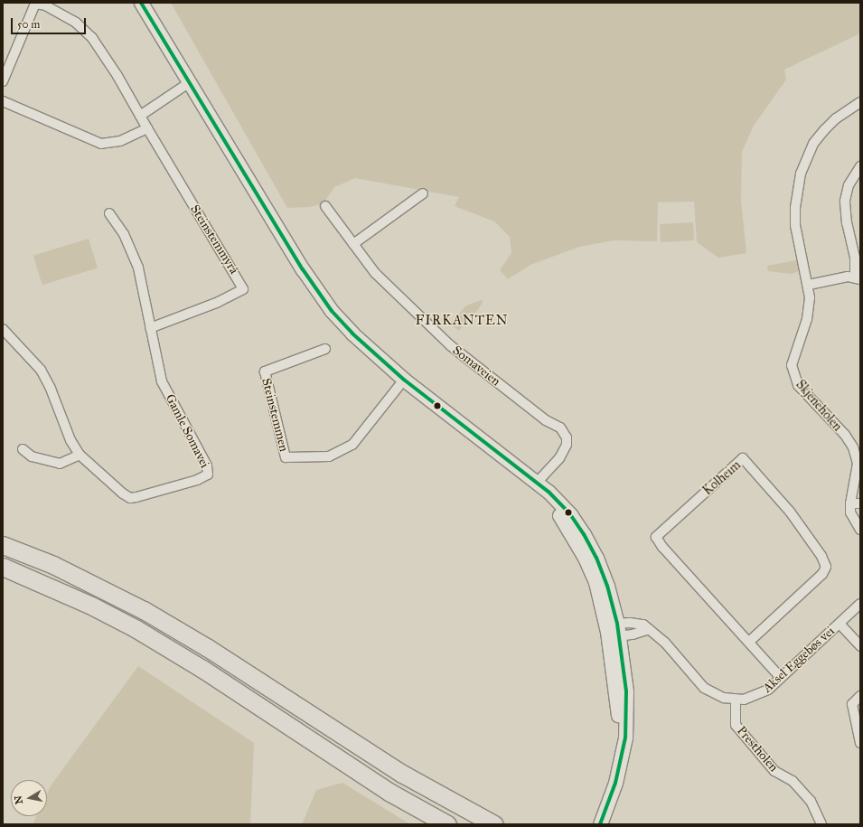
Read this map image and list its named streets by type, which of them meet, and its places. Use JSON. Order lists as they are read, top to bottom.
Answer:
{
  "streets": {
    "street": [
      "Steinstemmyrå",
      "Somaveien",
      "Skjeneholen",
      "Steinstemmen",
      "Gamle Somavei",
      "Kolheim",
      "Aksel Eggebøs vei",
      "Prestholen"
    ]
  },
  "crossings": [
    ["Steinstemmyrå", "Gamle Somavei"],
    ["Kolheim", "Aksel Eggebøs vei"],
    ["Aksel Eggebøs vei", "Prestholen"]
  ],
  "districts": ["FIRKANTEN"],
  "scale_bar": "50 m",
  "north": "left"
}
